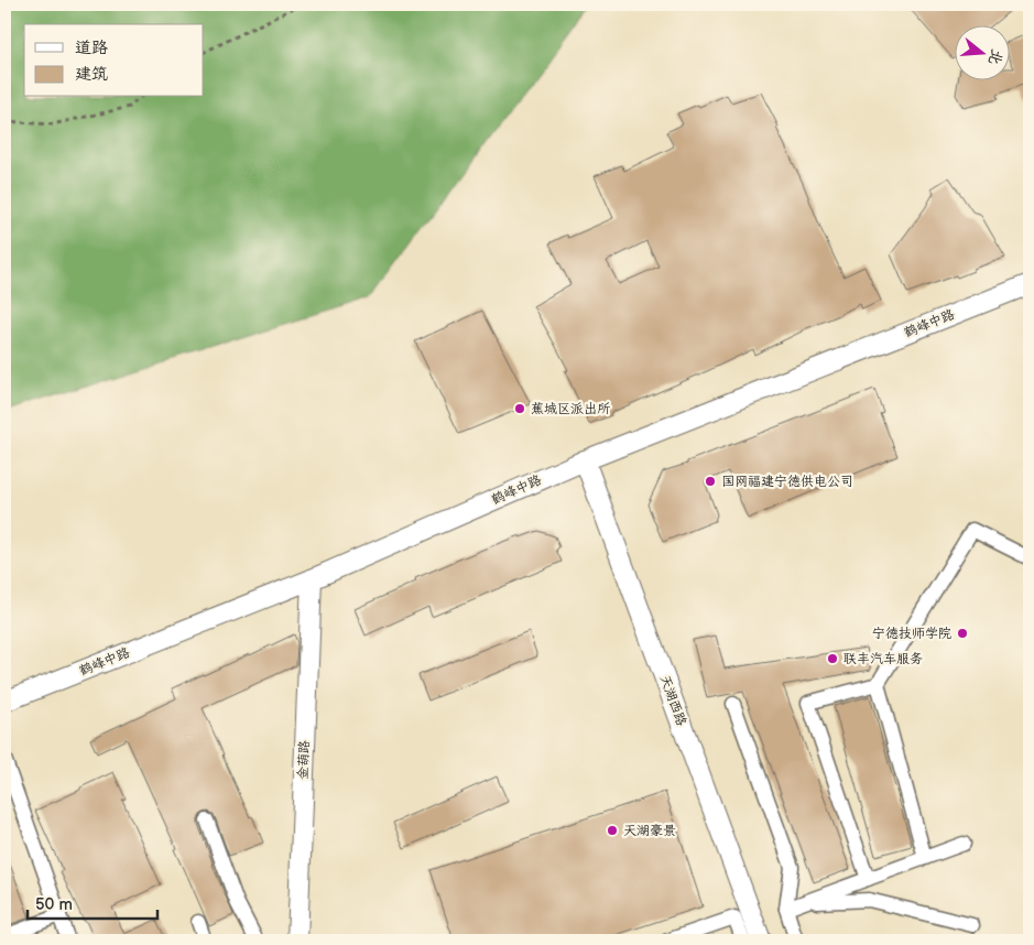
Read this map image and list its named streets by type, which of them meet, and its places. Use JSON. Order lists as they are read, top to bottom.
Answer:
{
  "streets": {
    "street": ["鹤峰中路", "天湖西路", "金葫路"]
  },
  "crossings": [
    ["鹤峰中路", "天湖西路"],
    ["鹤峰中路", "金葫路"]
  ],
  "places": [
    "蕉城区派出所",
    "国网福建宁德供电公司",
    "宁德技师学院",
    "联丰汽车服务",
    "天湖豪景"
  ],
  "legend": ["道路", "建筑"],
  "scale_bar": "50 m",
  "north": "right"
}
